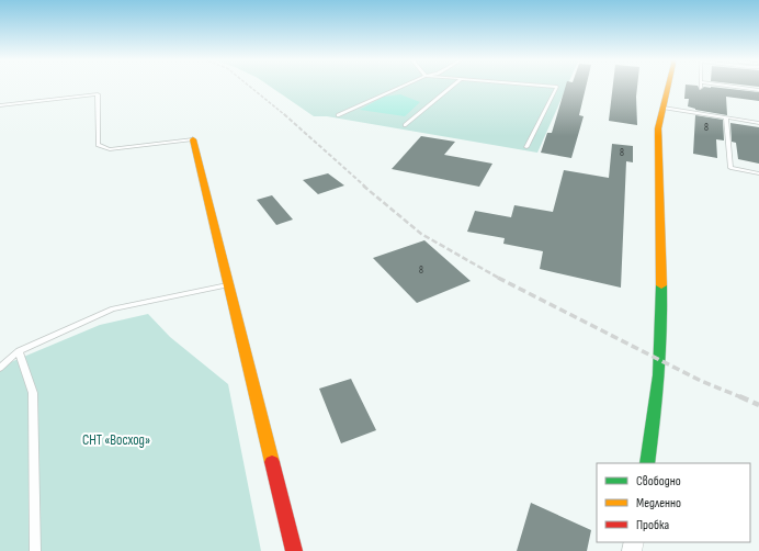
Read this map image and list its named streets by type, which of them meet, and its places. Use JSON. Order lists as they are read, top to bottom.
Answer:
{
  "parks": ["СНТ «Восход»"],
  "house_numbers": ["8", "8", "8"],
  "legend": ["Свободно", "Медленно", "Пробка"]
}
